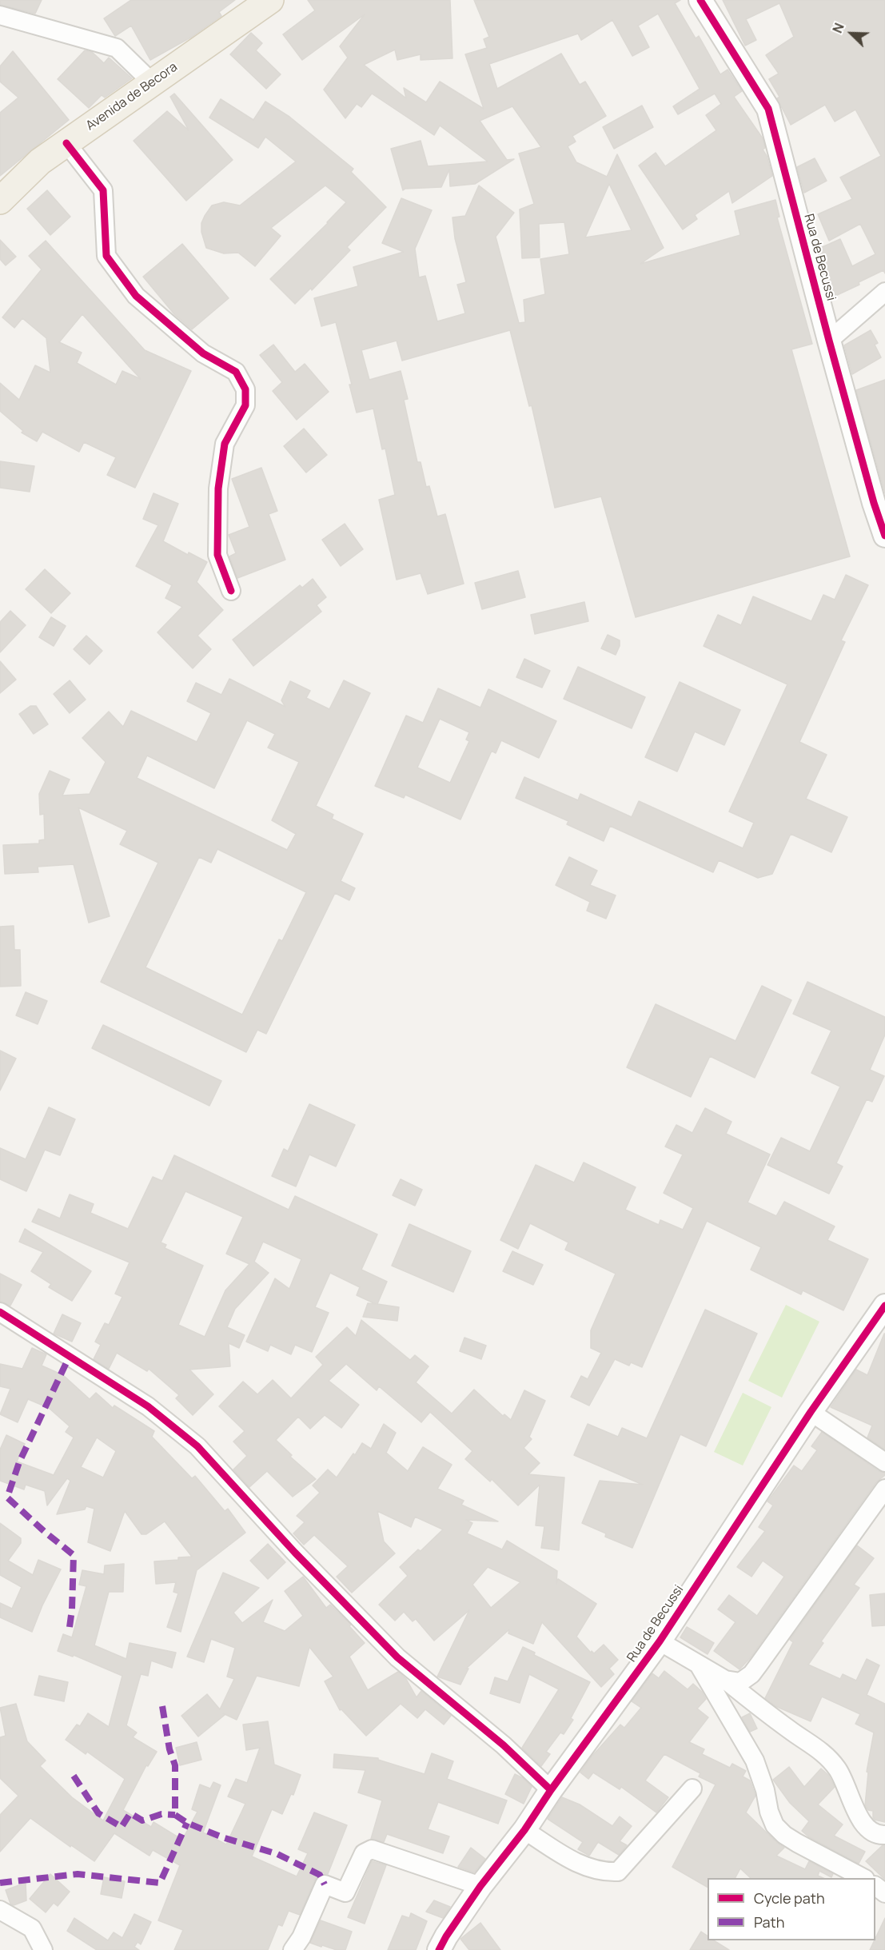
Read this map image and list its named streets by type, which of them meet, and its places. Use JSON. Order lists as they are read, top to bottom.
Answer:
{
  "streets": {
    "main road": ["Avenida de Becora"],
    "street": ["Rua de Becussi"]
  },
  "legend": ["Cycle path", "Path"],
  "north": "top left"
}
